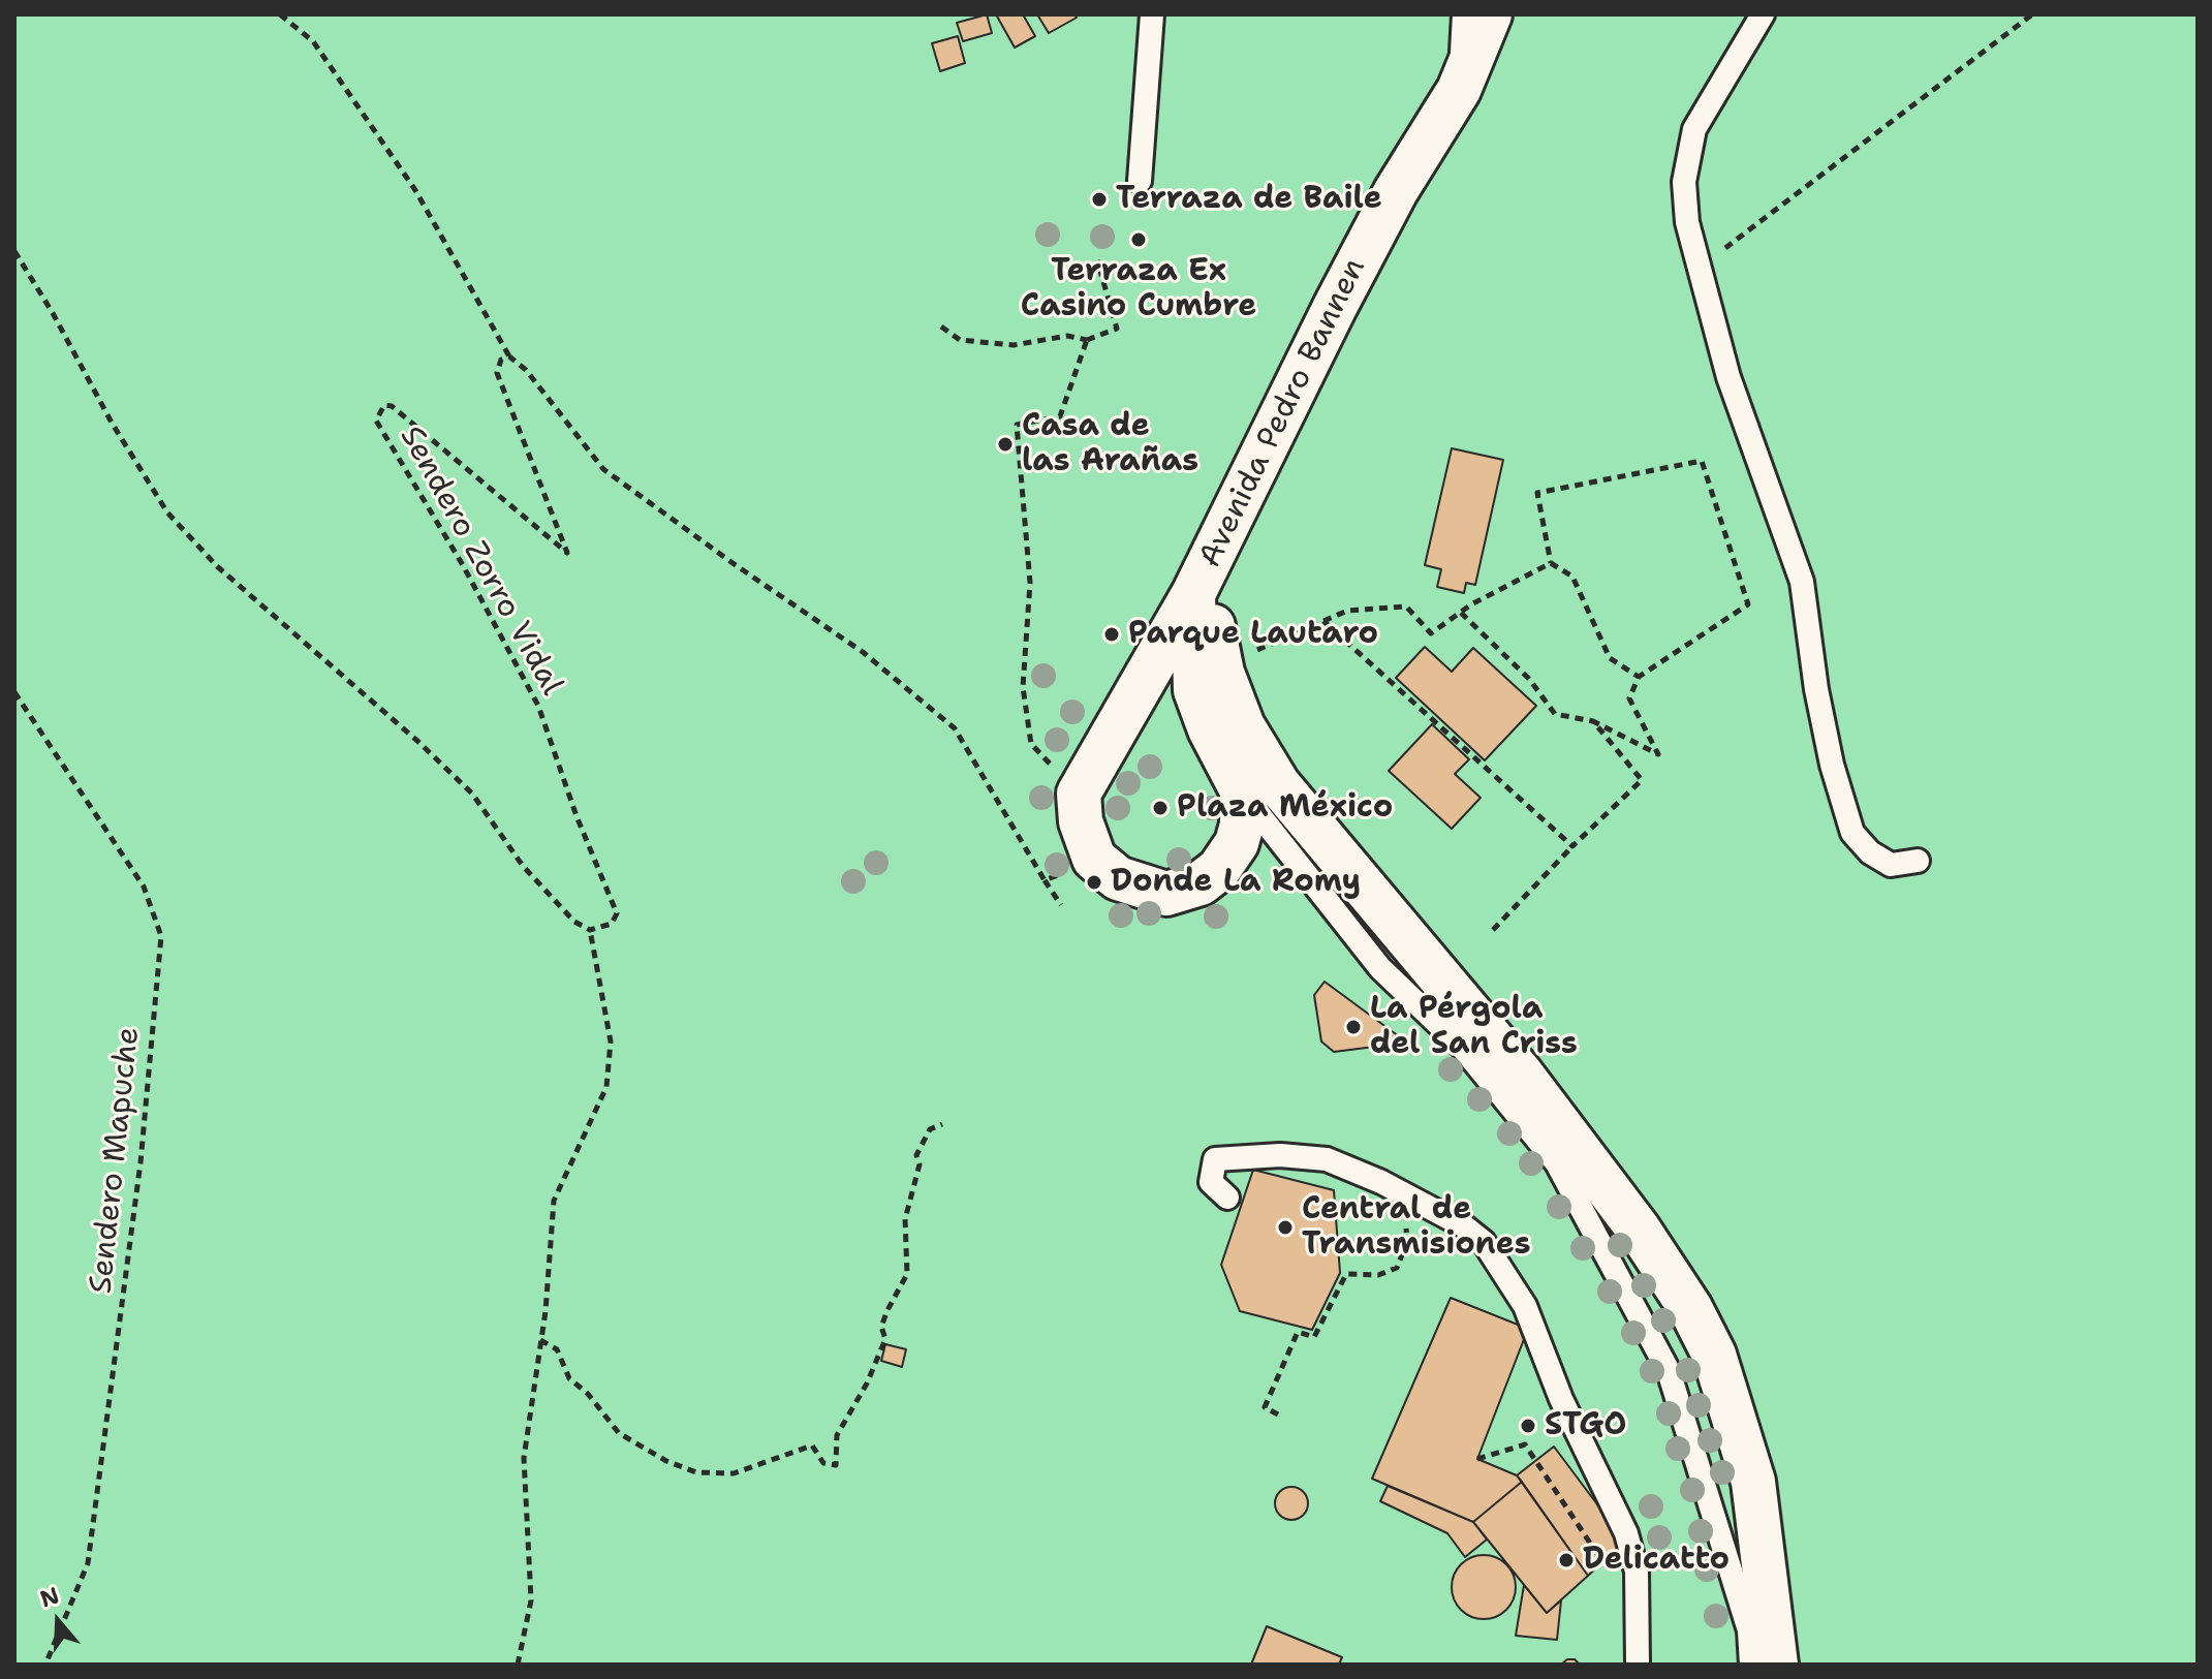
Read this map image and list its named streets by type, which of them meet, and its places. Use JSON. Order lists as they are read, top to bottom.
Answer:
{
  "streets": {
    "street": ["Avenida Pedro Bannen"],
    "path": ["Sendero Zorro Vidal", "Sendero Mapuche"]
  },
  "places": [
    "Terraza de Baile",
    "Terraza Ex Casino Cumbre",
    "Casa de las Arañas",
    "Parque Lautaro",
    "Plaza México",
    "Donde La Romy",
    "La Pérgola del San Criss",
    "Central de Transmisiones",
    "STGO",
    "Delicatto"
  ],
  "north": "top"
}
